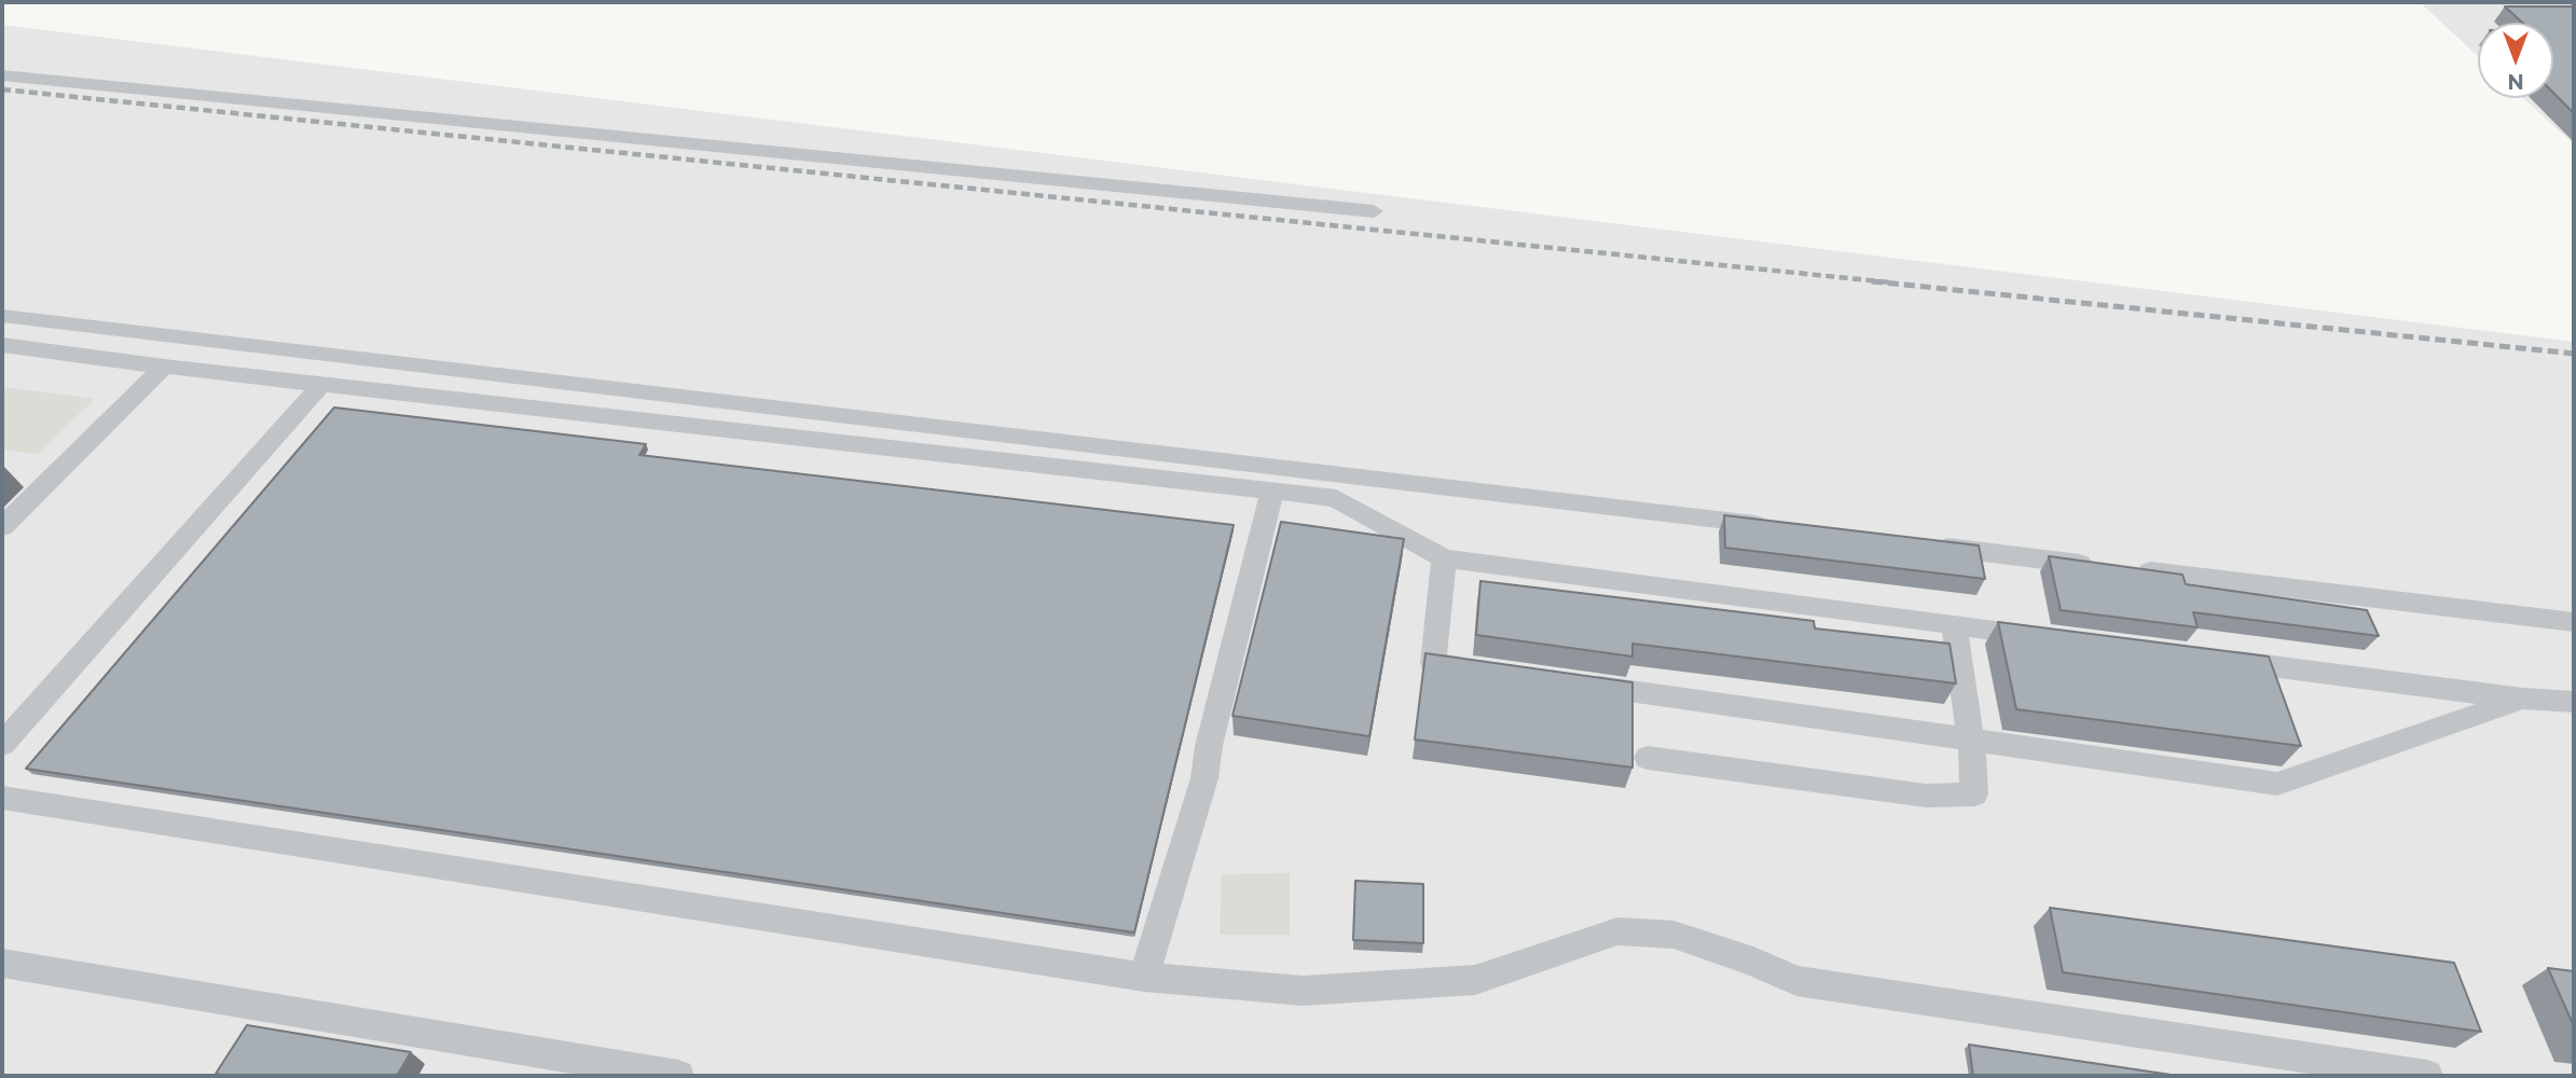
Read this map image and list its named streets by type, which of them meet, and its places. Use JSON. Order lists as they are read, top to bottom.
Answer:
{
  "north": "bottom"
}
